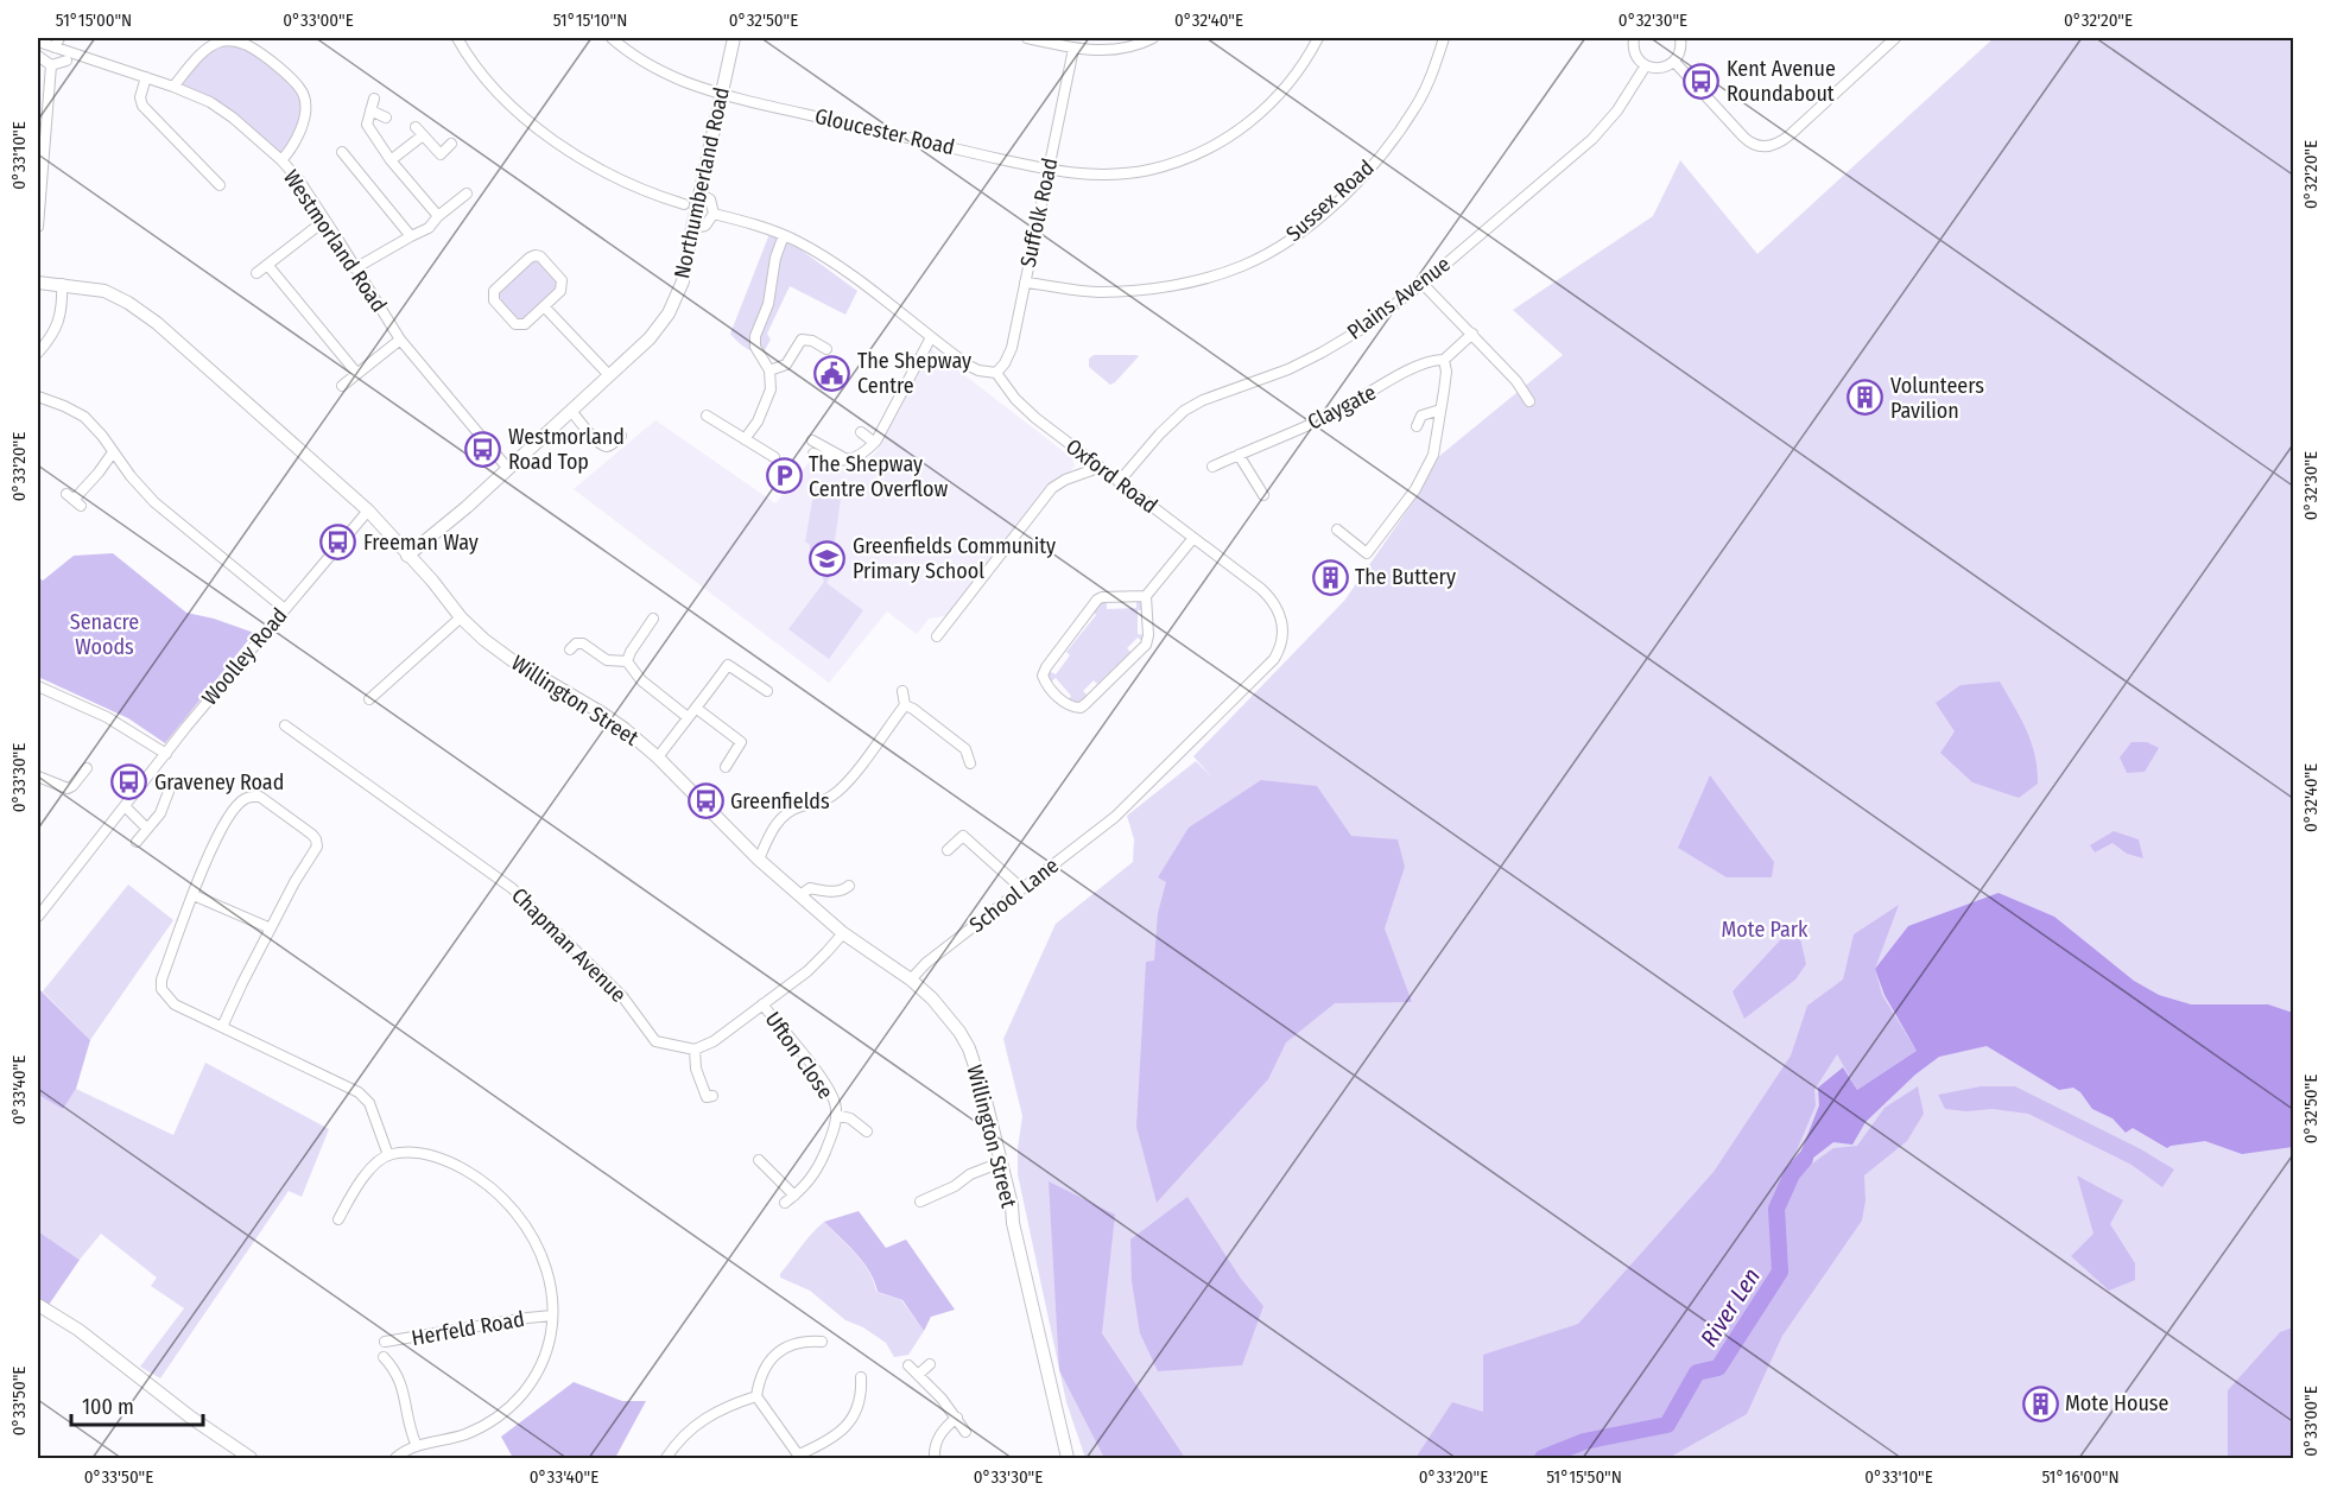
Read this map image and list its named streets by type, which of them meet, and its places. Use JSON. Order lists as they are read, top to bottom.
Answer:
{
  "streets": {
    "street": [
      "Gloucester Road",
      "Northumberland Road",
      "Sussex Road",
      "Suffolk Road",
      "Westmorland Road",
      "Plains Avenue",
      "Claygate",
      "Oxford Road",
      "Woolley Road",
      "Willington Street",
      "School Lane",
      "Chapman Avenue",
      "Ufton Close",
      "Herfeld Road"
    ]
  },
  "crossings": [
    ["Gloucester Road", "Northumberland Road"],
    ["Gloucester Road", "Suffolk Road"],
    ["Northumberland Road", "Westmorland Road"],
    ["Northumberland Road", "Willington Street"],
    ["Sussex Road", "Suffolk Road"],
    ["Suffolk Road", "Oxford Road"],
    ["Plains Avenue", "Oxford Road"],
    ["Oxford Road", "School Lane"],
    ["Woolley Road", "Willington Street"],
    ["Willington Street", "School Lane"]
  ],
  "water": ["River Len"],
  "parks": ["Senacre Woods", "Mote Park"],
  "places": {
    "bus stop": [
      "Kent Avenue Roundabout",
      "Westmorland Road Top",
      "Freeman Way",
      "Graveney Road",
      "Greenfields"
    ],
    "public building": ["The Shepway Centre"],
    "building": ["Volunteers Pavilion", "The Buttery", "Mote House"],
    "parking": ["The Shepway Centre Overflow"],
    "school or university": ["Greenfields Community Primary School"]
  },
  "scale_bar": "100 m",
  "coordinates": [
    "51°15'00\"N",
    "0°33'00\"E",
    "51°15'10\"N",
    "0°32'50\"E",
    "0°32'40\"E",
    "0°32'30\"E",
    "0°32'20\"E",
    "0°33'10\"E",
    "0°33'20\"E",
    "0°33'30\"E",
    "0°33'40\"E",
    "0°33'50\"E",
    "51°15'50\"N",
    "51°16'00\"N"
  ]
}
